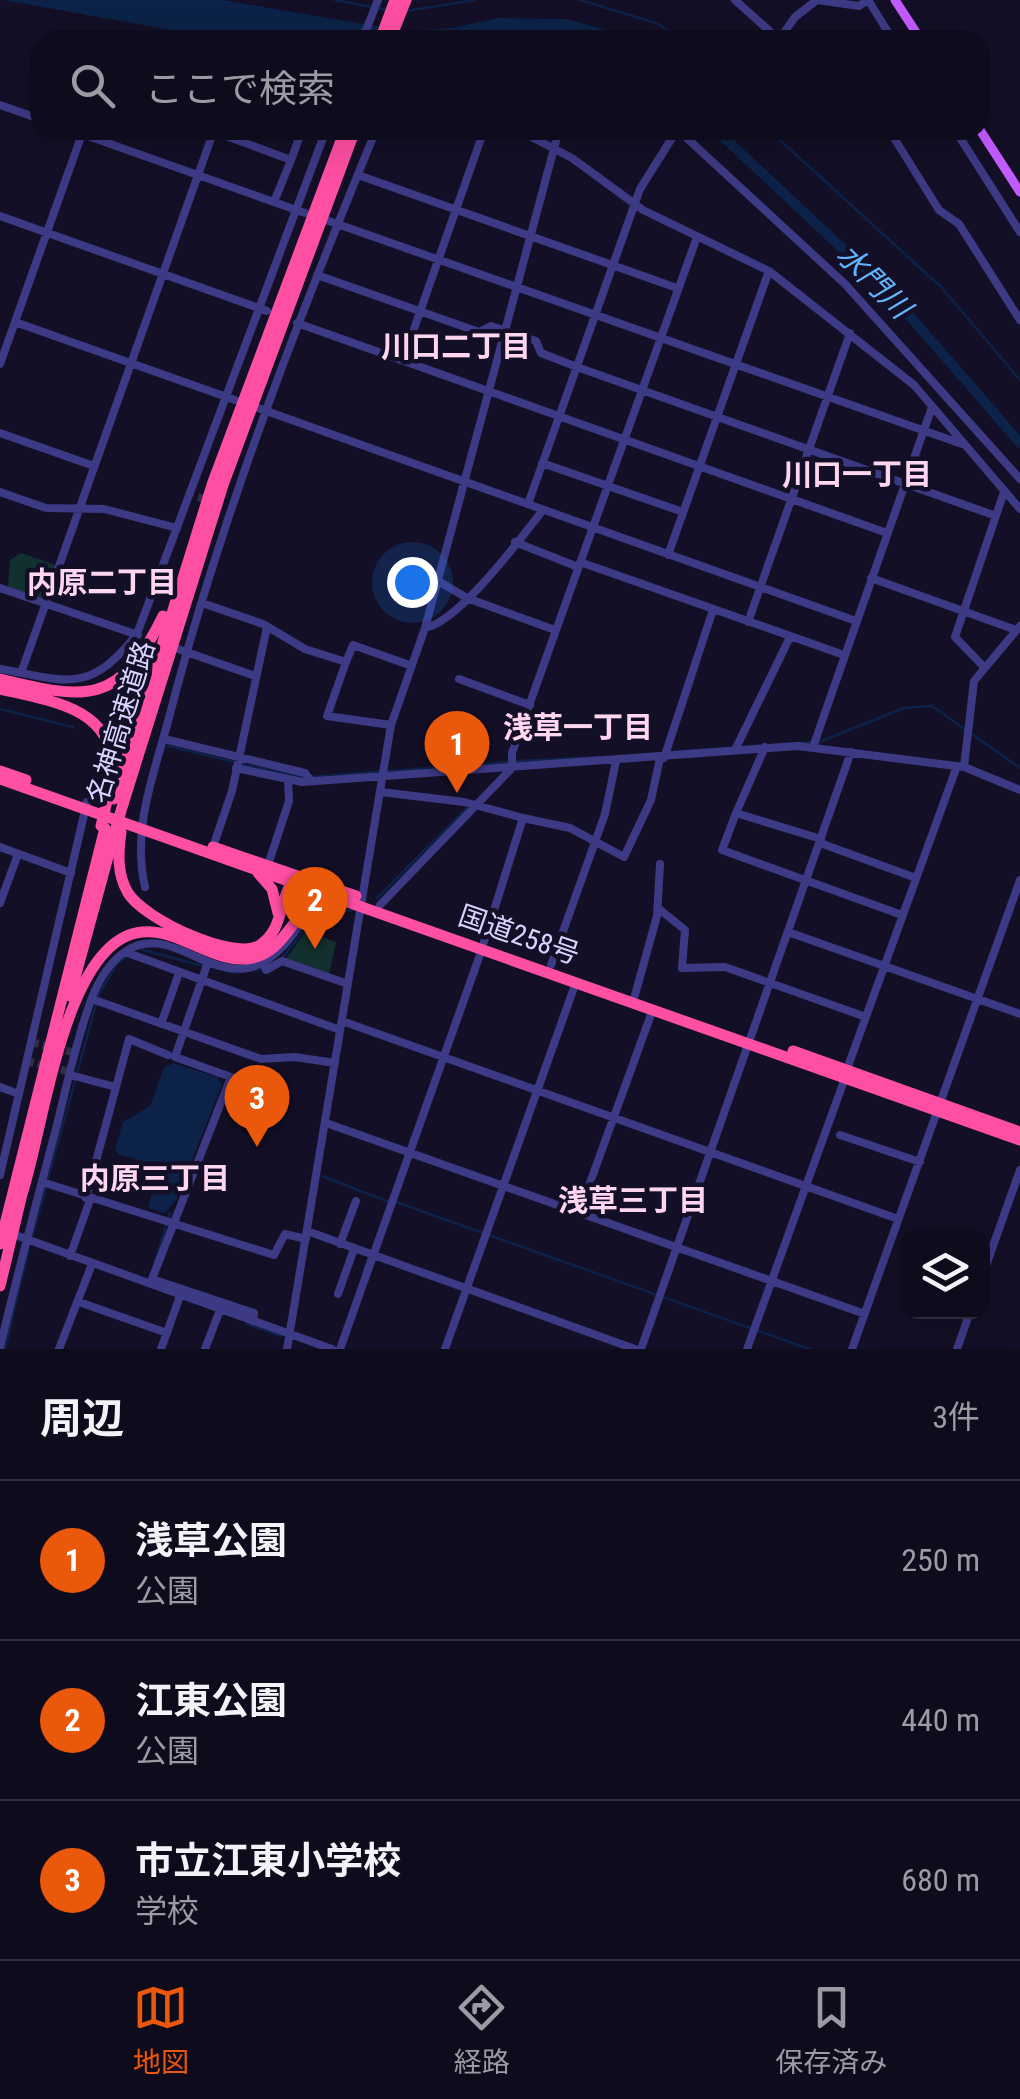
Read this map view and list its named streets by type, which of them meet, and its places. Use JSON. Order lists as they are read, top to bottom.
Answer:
{
  "streets": {
    "highway": ["名神高速道路", "国道258号"]
  },
  "districts": [
    "川口二丁目",
    "川口一丁目",
    "内原二丁目",
    "浅草一丁目",
    "内原三丁目",
    "浅草三丁目"
  ],
  "water": ["水門川"],
  "page": {
    "search": "ここで検索",
    "pins": ["1", "2", "3"],
    "heading": ["周辺", "3件"],
    "list": [
      {
        "mark": "1",
        "name": "浅草公園",
        "note": "公園",
        "value": "250 m"
      },
      {
        "mark": "2",
        "name": "江東公園",
        "note": "公園",
        "value": "440 m"
      },
      {
        "mark": "3",
        "name": "市立江東小学校",
        "note": "学校",
        "value": "680 m"
      }
    ],
    "nav": ["地図", "経路", "保存済み"]
  }
}
